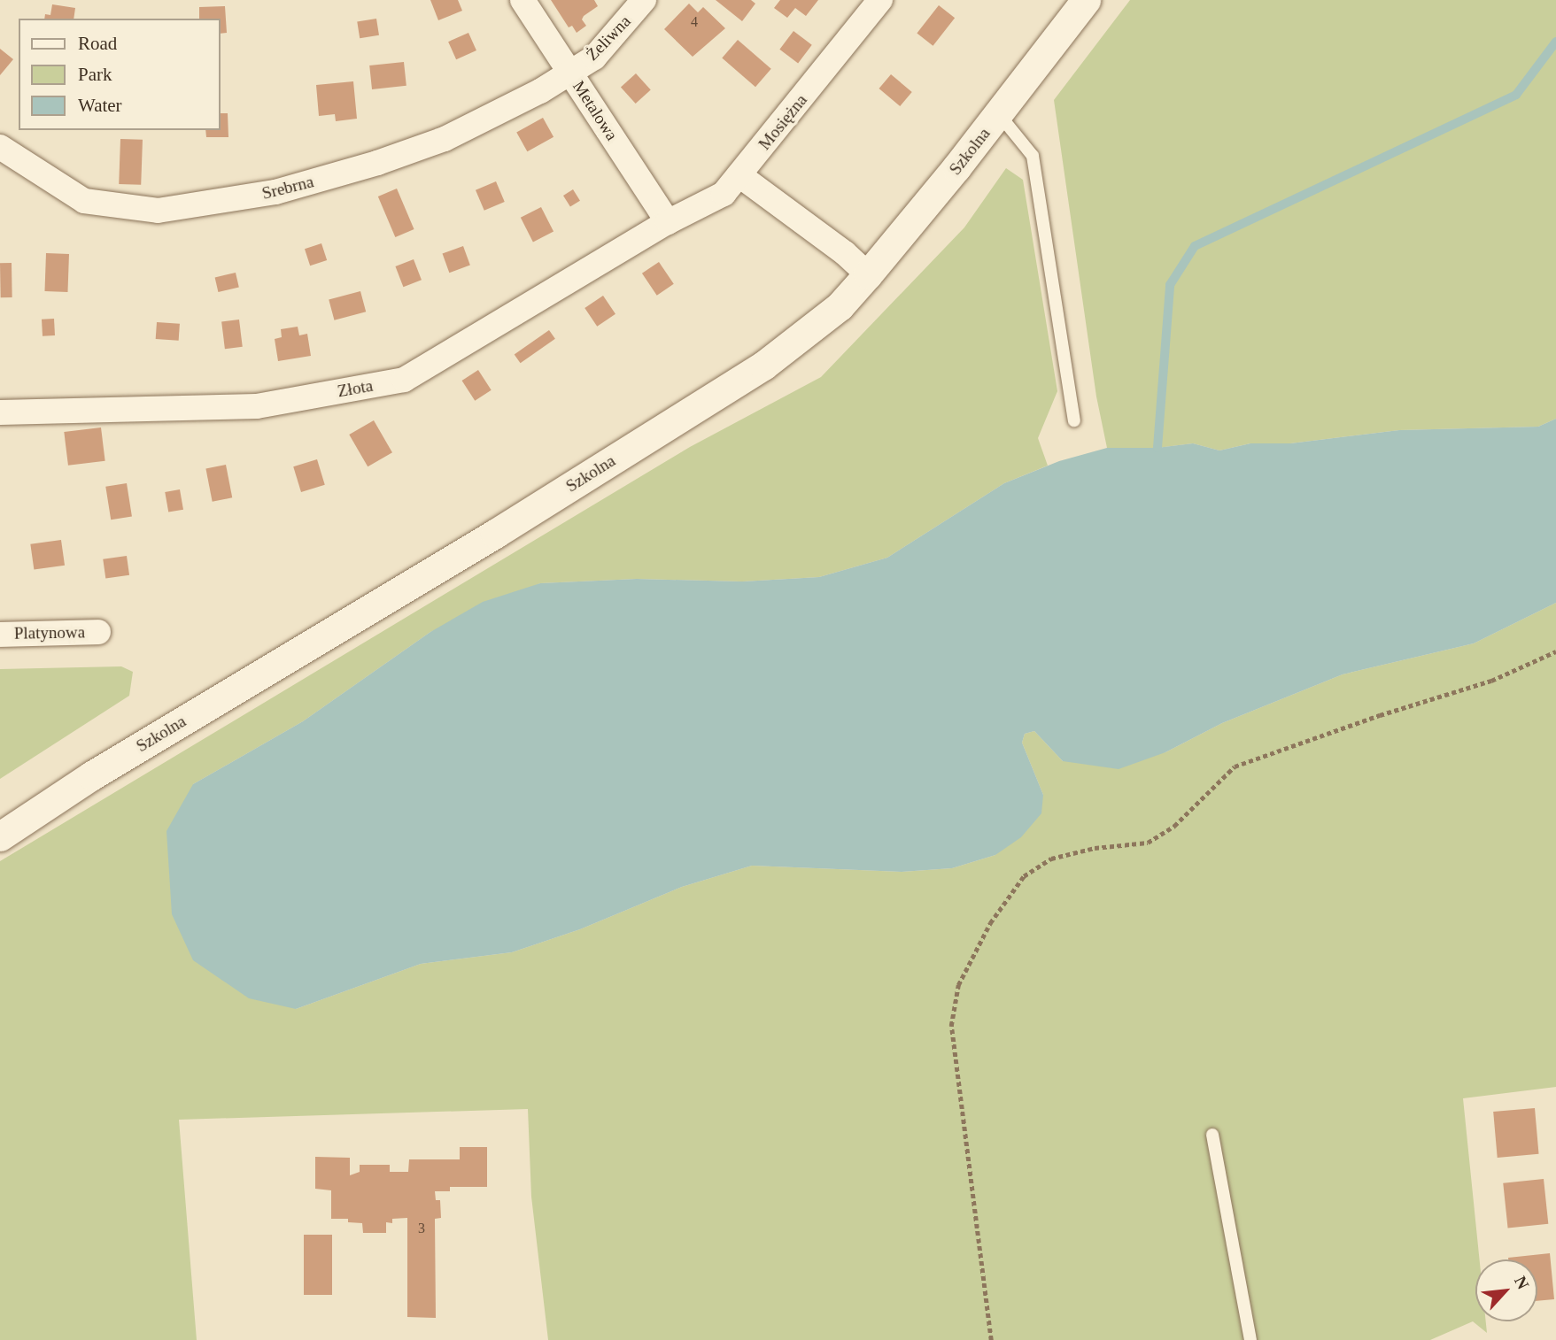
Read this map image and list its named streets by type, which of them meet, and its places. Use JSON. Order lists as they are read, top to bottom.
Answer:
{
  "streets": {
    "street": [
      "Żeliwna",
      "Metalowa",
      "Mosiężna",
      "Szkolna",
      "Srebrna",
      "Złota",
      "Platynowa"
    ]
  },
  "crossings": [
    ["Żeliwna", "Metalowa"],
    ["Żeliwna", "Srebrna"],
    ["Metalowa", "Mosiężna"],
    ["Metalowa", "Srebrna"],
    ["Metalowa", "Złota"],
    ["Mosiężna", "Złota"]
  ],
  "house_numbers": ["4", "3"],
  "legend": ["Road", "Park", "Water"],
  "north": "top right"
}
